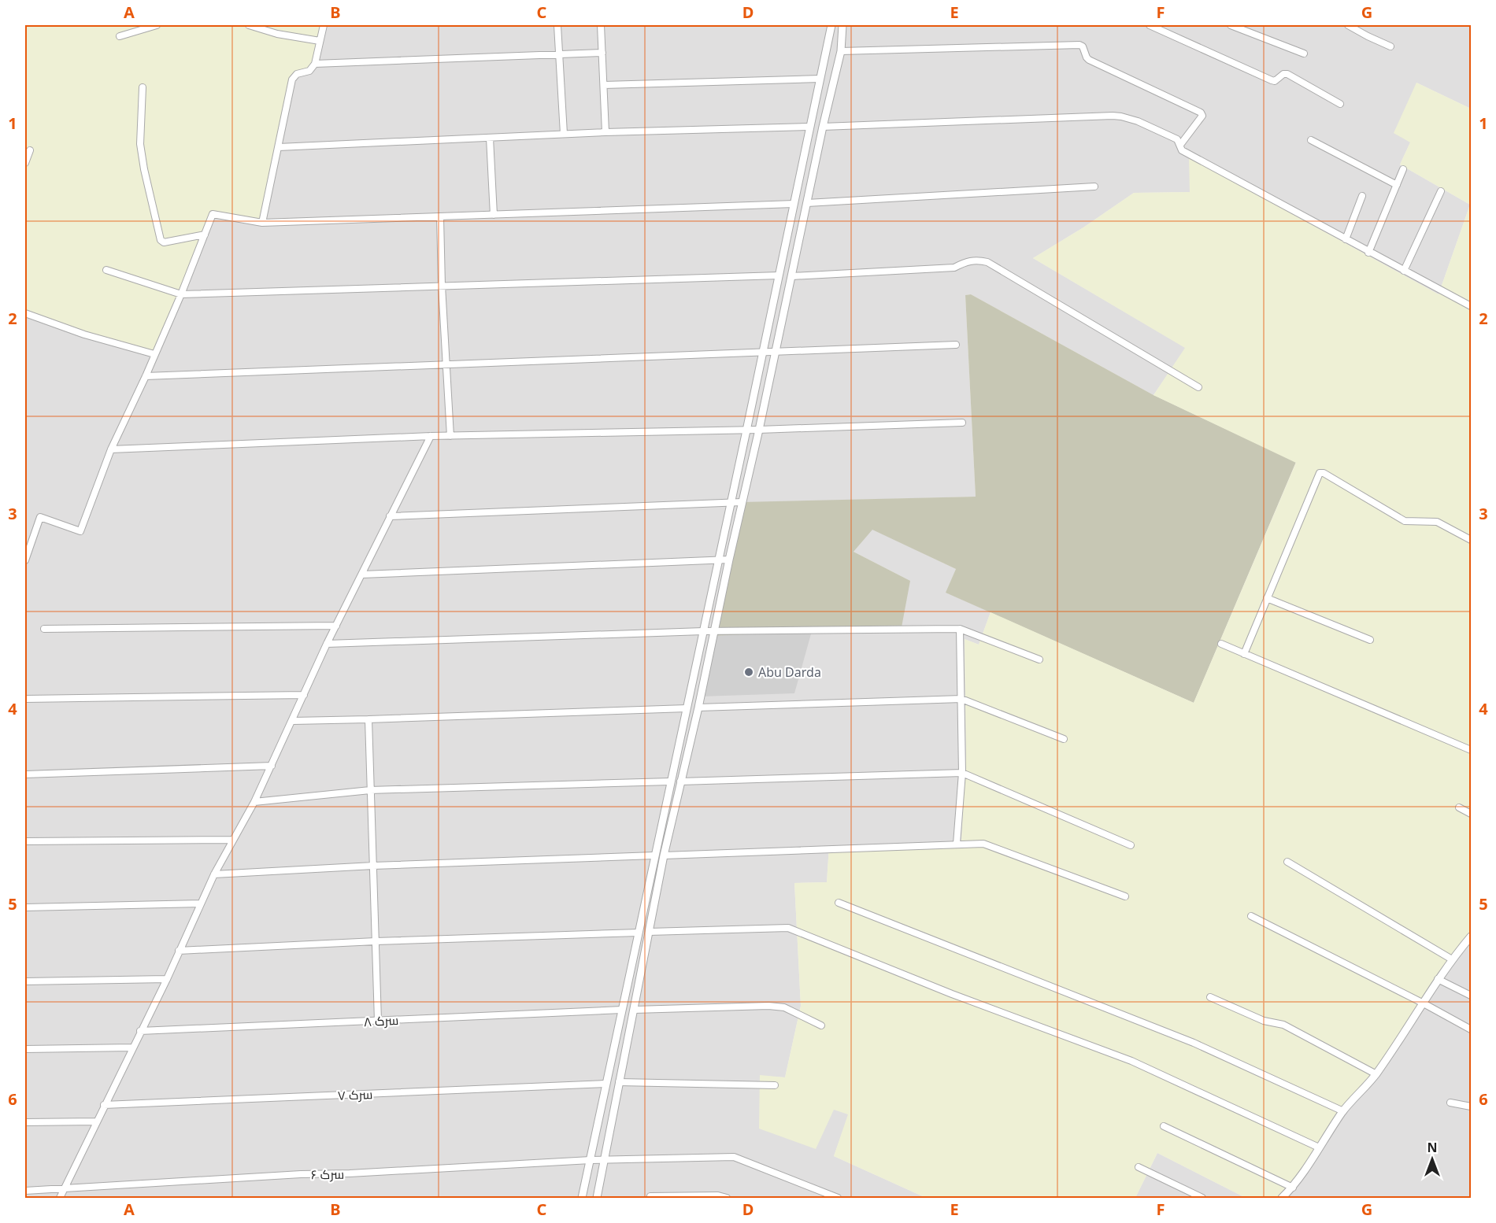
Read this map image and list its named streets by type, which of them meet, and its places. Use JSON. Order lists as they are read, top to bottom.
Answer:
{
  "streets": {
    "street": ["سرک ۸", "سرک ۷", "سرک ۶"]
  },
  "places": ["Abu Darda"],
  "north": "top",
  "grid": {
    "columns": [
      "A",
      "B",
      "C",
      "D",
      "E",
      "F",
      "G"
    ],
    "rows": [
      "1",
      "2",
      "3",
      "4",
      "5",
      "6"
    ]
  }
}
